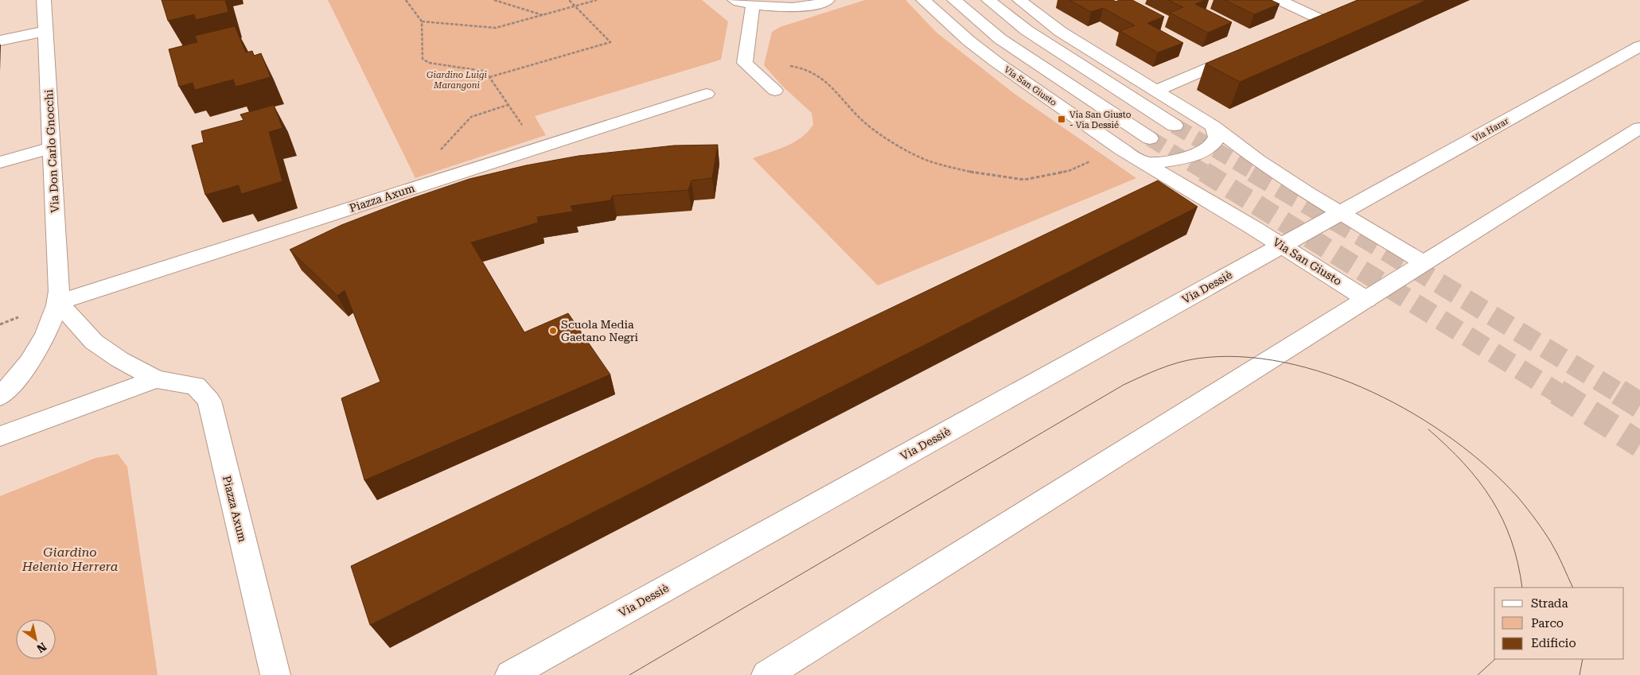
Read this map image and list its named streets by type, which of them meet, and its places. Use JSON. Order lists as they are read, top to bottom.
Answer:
{
  "streets": {
    "main road": [
      "Via San Giusto",
      "Via Harar",
      "Via Don Carlo Gnocchi",
      "Piazza Axum",
      "Via Dessiè"
    ]
  },
  "crossings": [
    ["Via San Giusto", "Via Dessiè"],
    ["Via Harar", "Via Dessiè"],
    ["Via Don Carlo Gnocchi", "Piazza Axum"]
  ],
  "parks": ["Giardino Luigi Marangoni", "Giardino Helenio Herrera"],
  "places": {
    "transit": ["Via San Giusto - Via Dessié"],
    "other": ["Scuola Media Gaetano Negri"]
  },
  "legend": ["Strada", "Parco", "Edificio"],
  "north": "bottom right"
}
